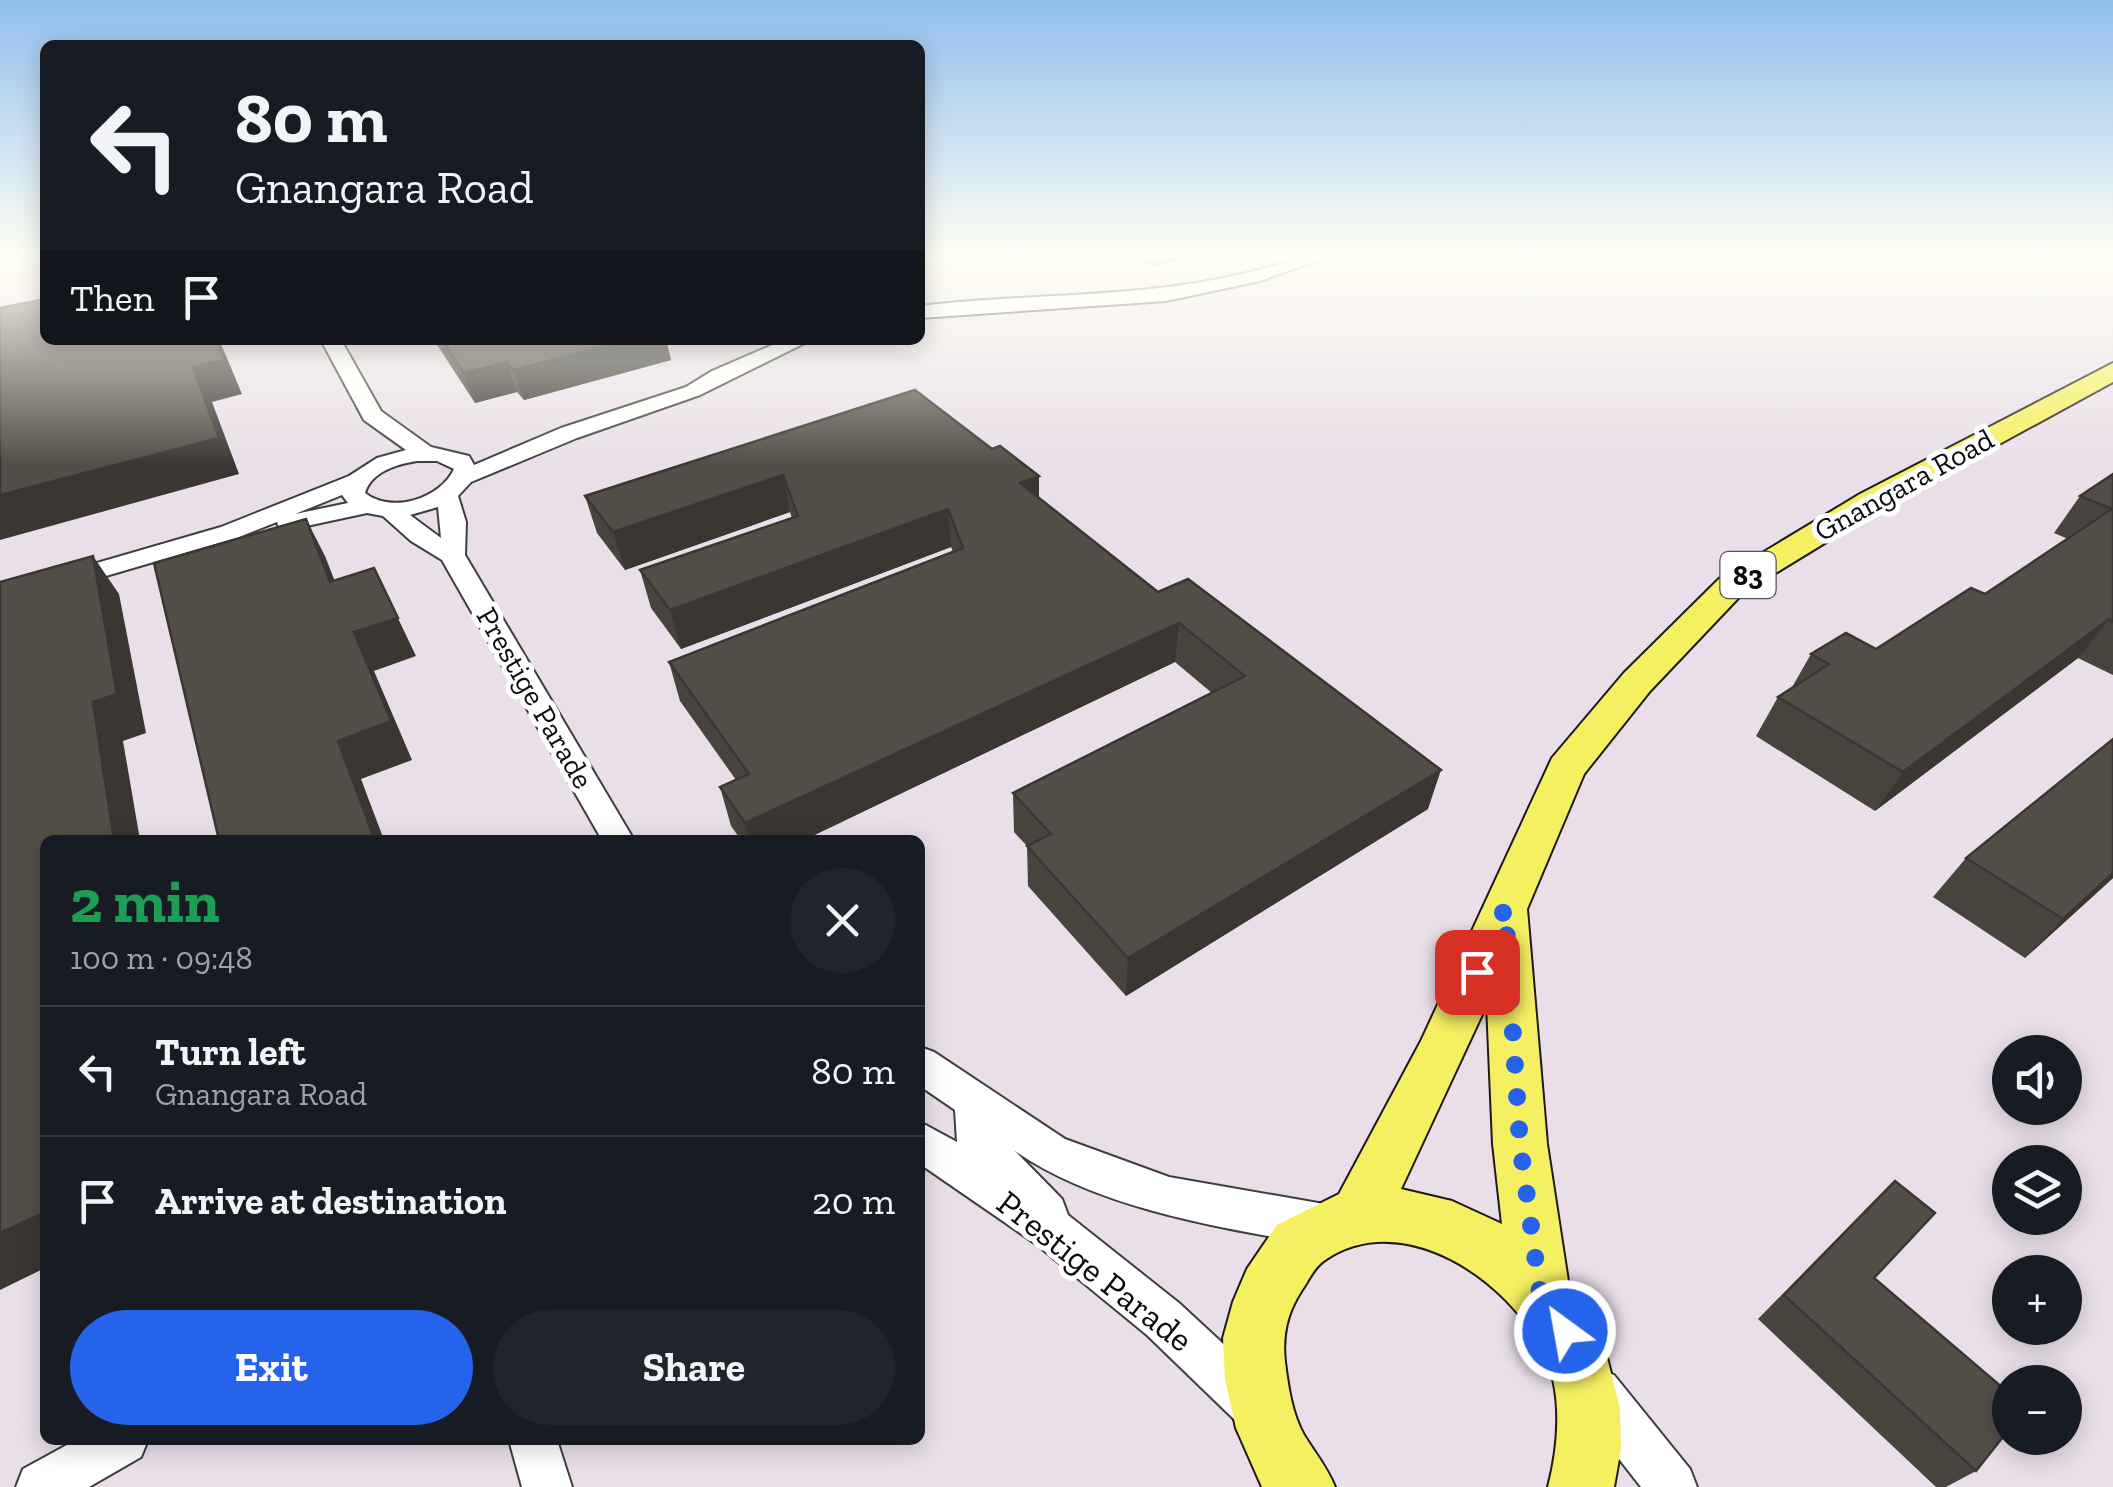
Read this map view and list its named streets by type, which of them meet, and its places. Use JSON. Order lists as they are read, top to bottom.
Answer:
{
  "streets": {
    "main road": ["Gnangara Road", "83"],
    "street": ["Prestige Parade"]
  },
  "crossings": [
    ["Gnangara Road", "Prestige Parade"]
  ],
  "page": {
    "turn": ["80 m", "Gnangara Road"],
    "then": "Then",
    "heading": ["2 min", "100 m · 09:48"],
    "list": [
      {
        "name": "Turn left",
        "note": "Gnangara Road",
        "value": "80 m"
      },
      {
        "name": "Arrive at destination",
        "value": "20 m"
      }
    ],
    "map_buttons": ["+", "−"],
    "buttons": ["Exit", "Share"]
  }
}
